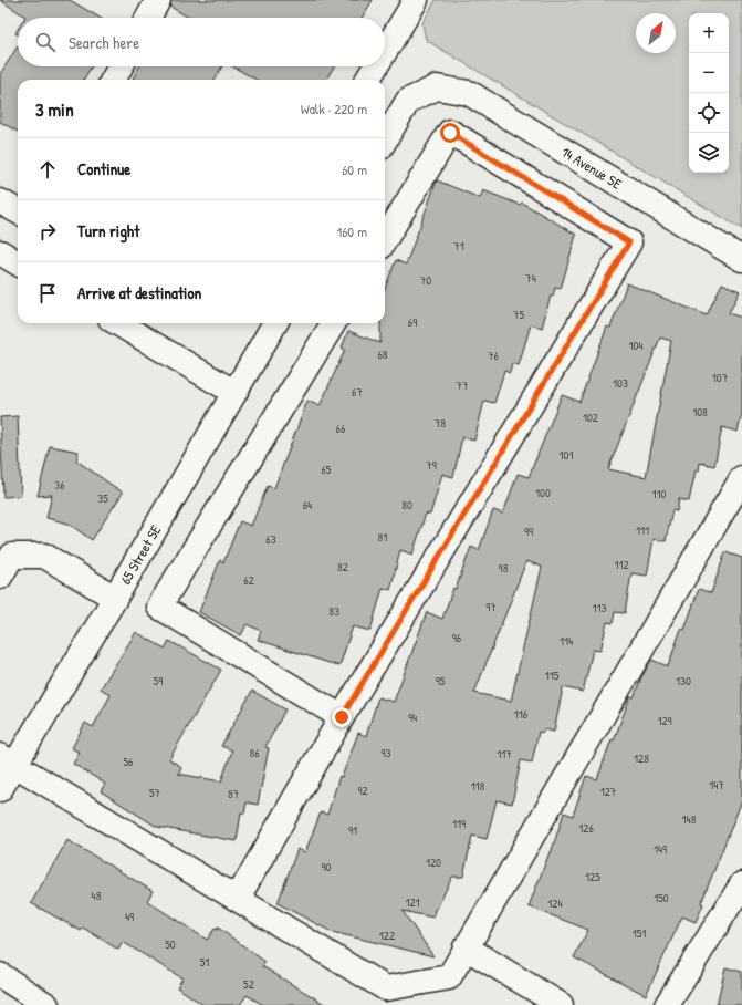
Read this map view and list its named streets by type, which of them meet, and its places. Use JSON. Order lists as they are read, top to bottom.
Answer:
{
  "streets": {
    "street": ["14 Avenue SE", "65 Street SE"]
  },
  "house_numbers": [
    "71",
    "74",
    "70",
    "75",
    "69",
    "104",
    "68",
    "76",
    "107",
    "103",
    "77",
    "67",
    "108",
    "102",
    "78",
    "66",
    "101",
    "79",
    "65",
    "36",
    "100",
    "110",
    "35",
    "64",
    "80",
    "111",
    "99",
    "81",
    "63",
    "112",
    "82",
    "98",
    "62",
    "97",
    "113",
    "83",
    "96",
    "114",
    "115",
    "59",
    "95",
    "130",
    "116",
    "94",
    "129",
    "86",
    "93",
    "117",
    "128",
    "56",
    "147",
    "118",
    "92",
    "127",
    "57",
    "87",
    "148",
    "119",
    "126",
    "91",
    "149",
    "120",
    "90",
    "125",
    "48",
    "150",
    "121",
    "124",
    "49",
    "151",
    "122",
    "50",
    "51",
    "52"
  ],
  "north": "top right",
  "page": {
    "map_buttons": ["+", "−"],
    "search": "Search here",
    "heading": ["3 min", "Walk · 220 m"],
    "list": [
      ["Continue", "60 m"],
      ["Turn right", "160 m"],
      "Arrive at destination"
    ]
  }
}
